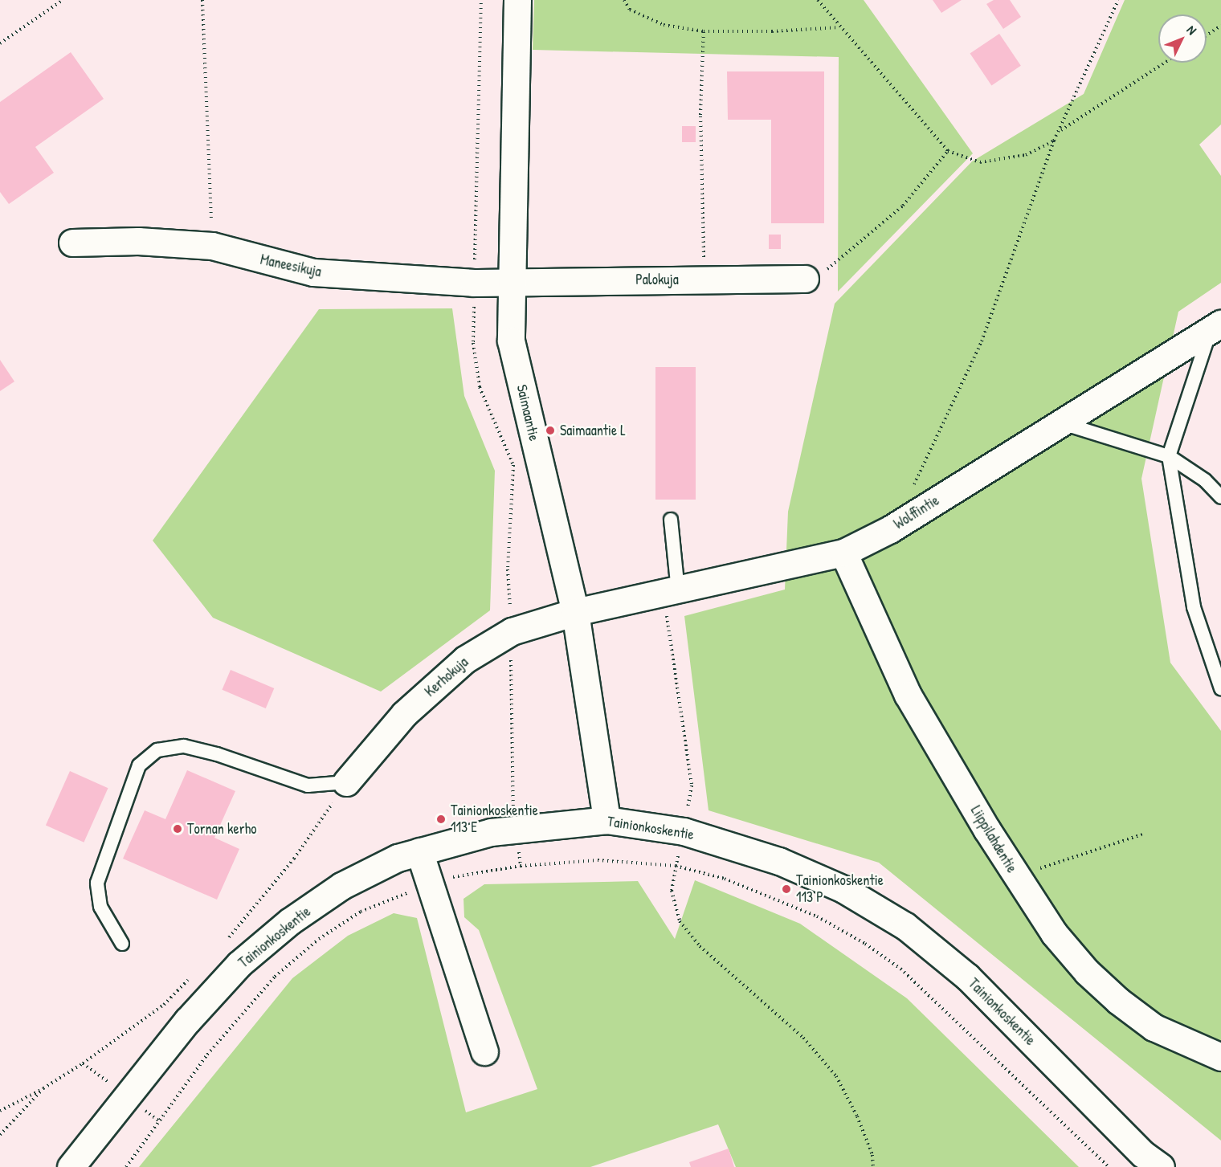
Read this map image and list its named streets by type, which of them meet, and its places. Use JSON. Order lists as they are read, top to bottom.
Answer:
{
  "streets": {
    "street": [
      "Maneesikuja",
      "Palokuja",
      "Saimaantie",
      "Wolffintie",
      "Kerhokuja",
      "Tainionkoskentie",
      "Liippilahdentie"
    ]
  },
  "crossings": [
    ["Maneesikuja", "Palokuja"],
    ["Maneesikuja", "Saimaantie"],
    ["Palokuja", "Saimaantie"],
    ["Saimaantie", "Wolffintie"],
    ["Saimaantie", "Kerhokuja"],
    ["Saimaantie", "Tainionkoskentie"],
    ["Wolffintie", "Kerhokuja"],
    ["Wolffintie", "Liippilahdentie"]
  ],
  "places": [
    "Saimaantie L",
    "Tainionkoskentie 113 E",
    "Tornan kerho",
    "Tainionkoskentie 113 P"
  ],
  "north": "top right"
}
